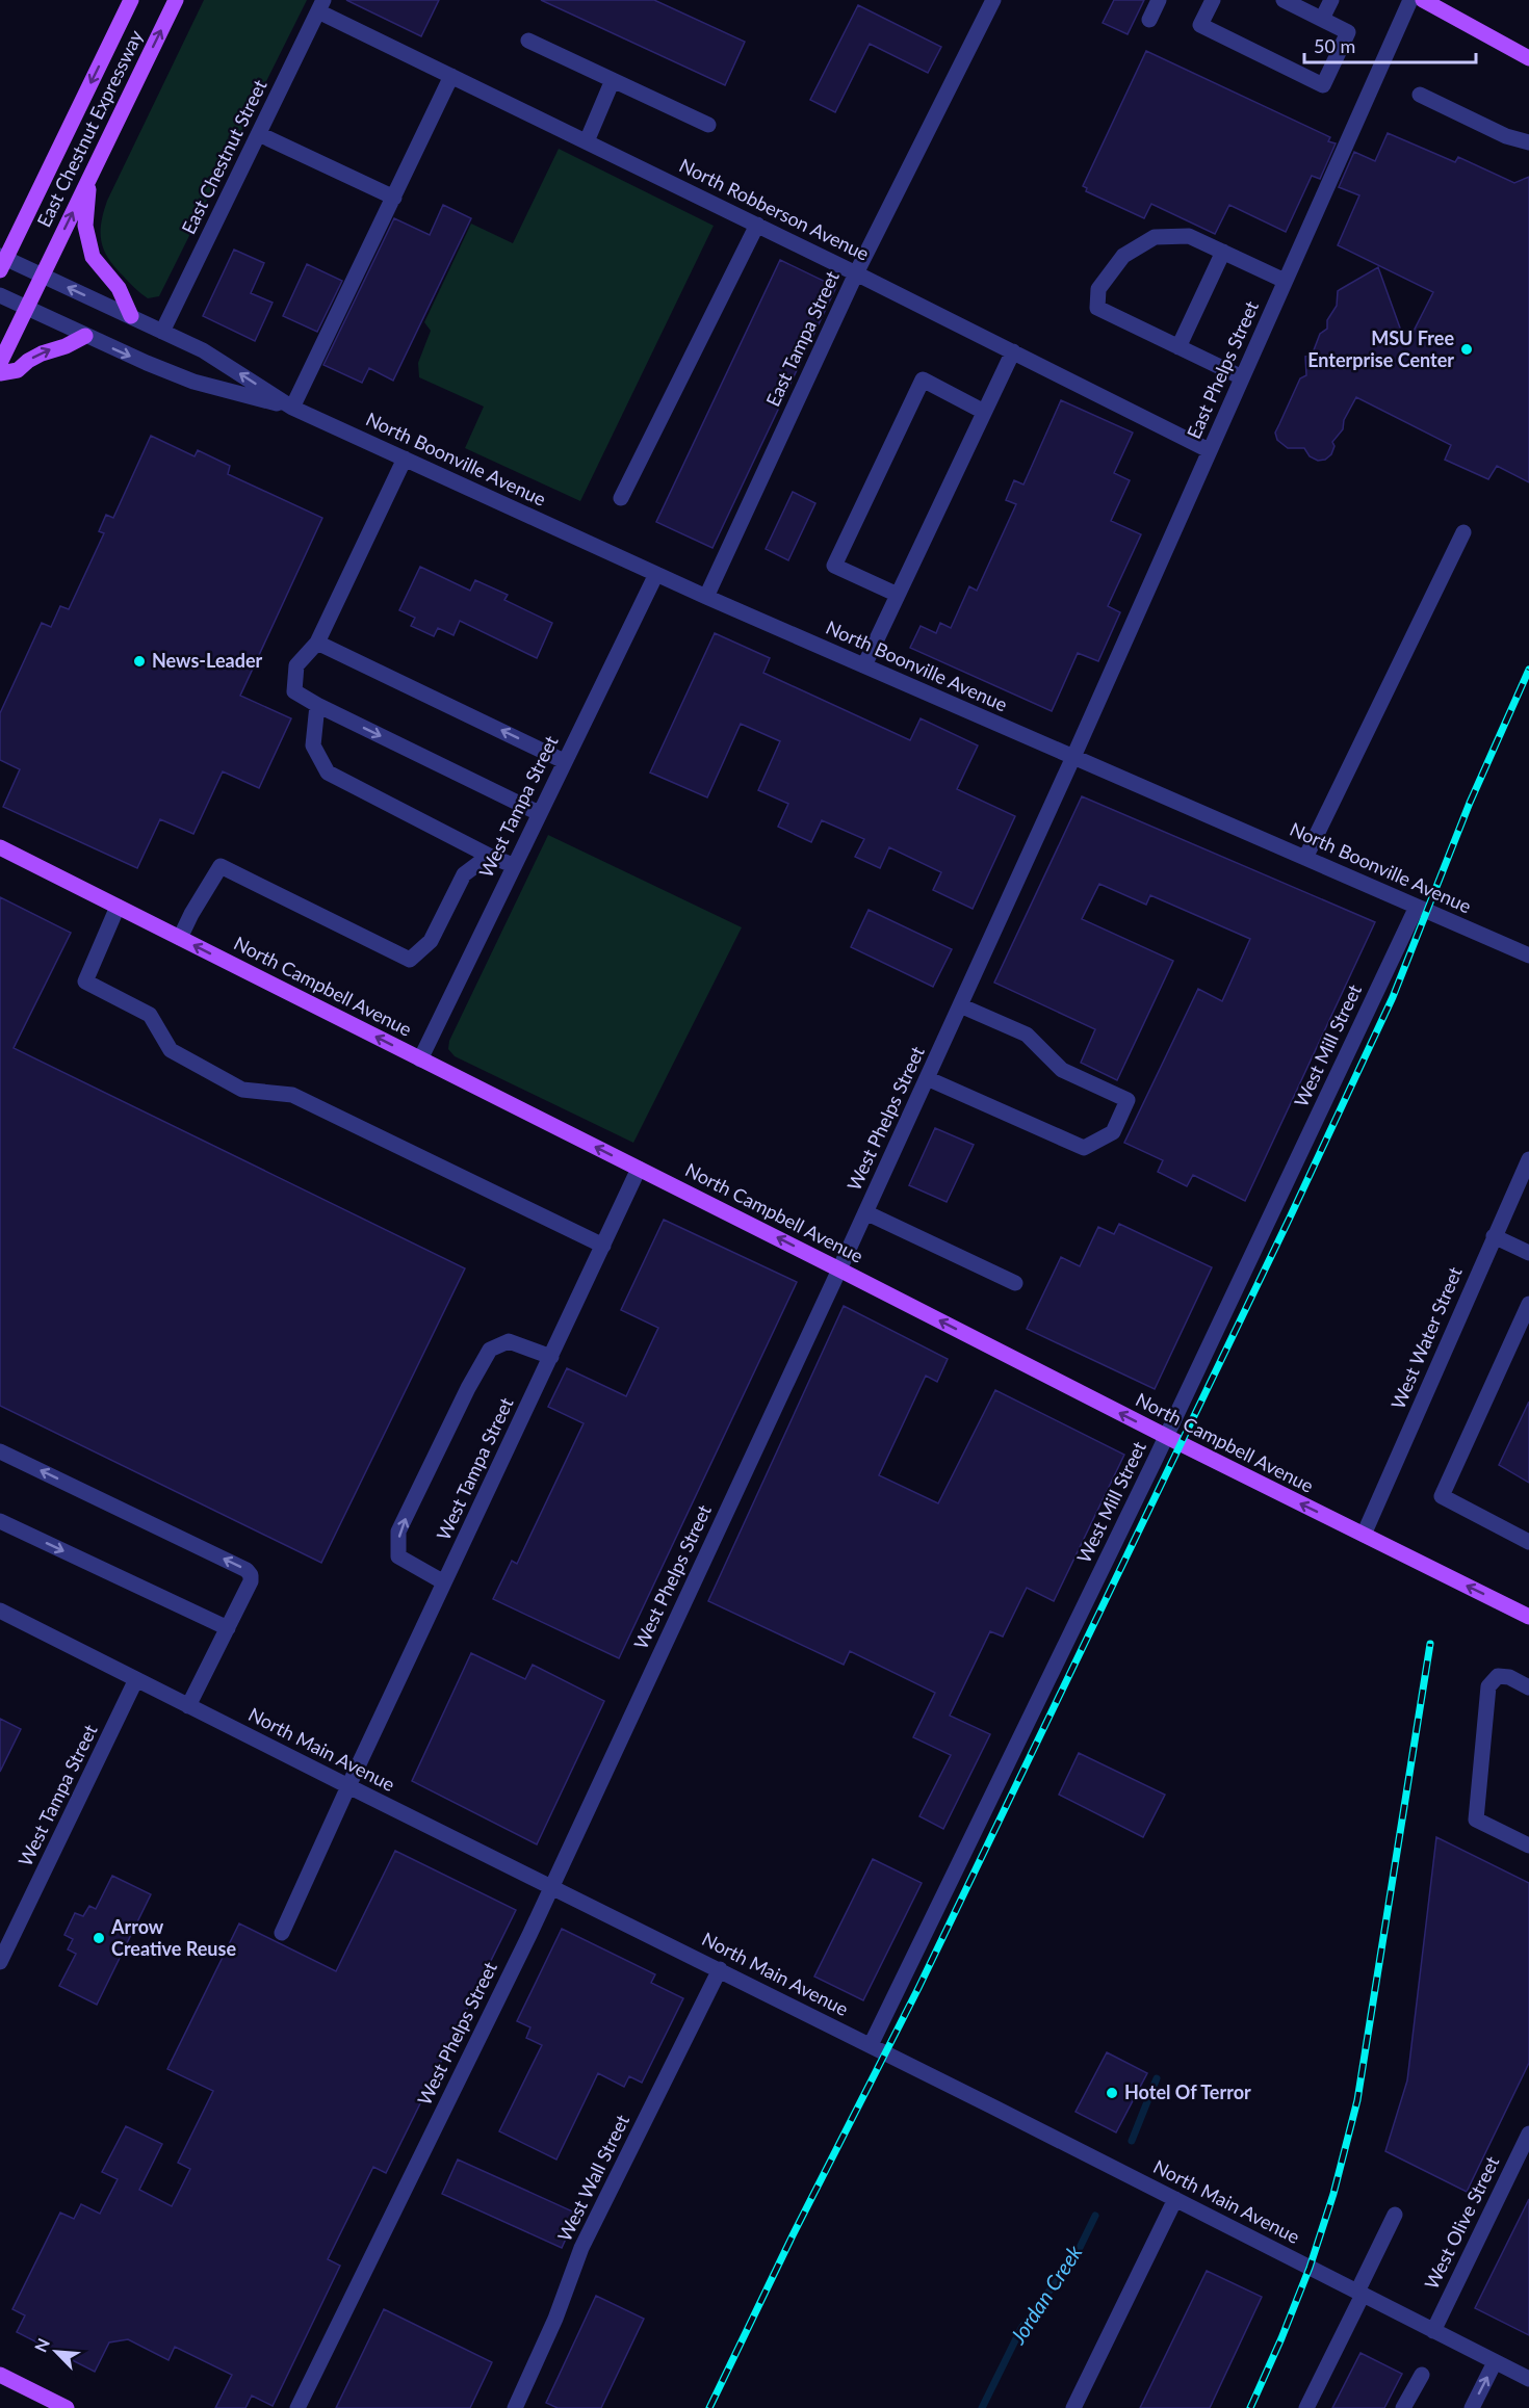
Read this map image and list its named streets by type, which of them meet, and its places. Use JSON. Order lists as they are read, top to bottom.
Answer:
{
  "streets": {
    "main road": ["East Chestnut Expressway", "North Campbell Avenue"],
    "street": [
      "East Chestnut Street",
      "North Robberson Avenue",
      "East Tampa Street",
      "East Phelps Street",
      "North Boonville Avenue",
      "West Tampa Street",
      "West Mill Street",
      "West Phelps Street",
      "West Water Street",
      "North Main Avenue",
      "West Wall Street",
      "West Olive Street"
    ]
  },
  "crossings": [
    ["East Chestnut Expressway", "North Boonville Avenue"],
    ["East Chestnut Street", "North Robberson Avenue"],
    ["East Chestnut Street", "North Boonville Avenue"],
    ["North Robberson Avenue", "East Tampa Street"],
    ["North Robberson Avenue", "East Phelps Street"],
    ["East Tampa Street", "North Boonville Avenue"],
    ["East Phelps Street", "North Boonville Avenue"],
    ["East Phelps Street", "West Phelps Street"],
    ["North Boonville Avenue", "West Tampa Street"],
    ["North Boonville Avenue", "West Mill Street"],
    ["North Boonville Avenue", "West Phelps Street"],
    ["West Tampa Street", "North Campbell Avenue"],
    ["West Tampa Street", "North Main Avenue"],
    ["North Campbell Avenue", "West Mill Street"],
    ["North Campbell Avenue", "West Phelps Street"],
    ["North Campbell Avenue", "West Water Street"],
    ["West Mill Street", "North Main Avenue"],
    ["West Phelps Street", "North Main Avenue"],
    ["North Main Avenue", "West Wall Street"],
    ["North Main Avenue", "West Olive Street"]
  ],
  "one_way": ["North Campbell Avenue"],
  "water": ["Jordan Creek"],
  "places": [
    "MSU Free Enterprise Center",
    "News-Leader",
    "Arrow Creative Reuse",
    "Hotel Of Terror"
  ],
  "scale_bar": "50 m",
  "north": "top left"
}
